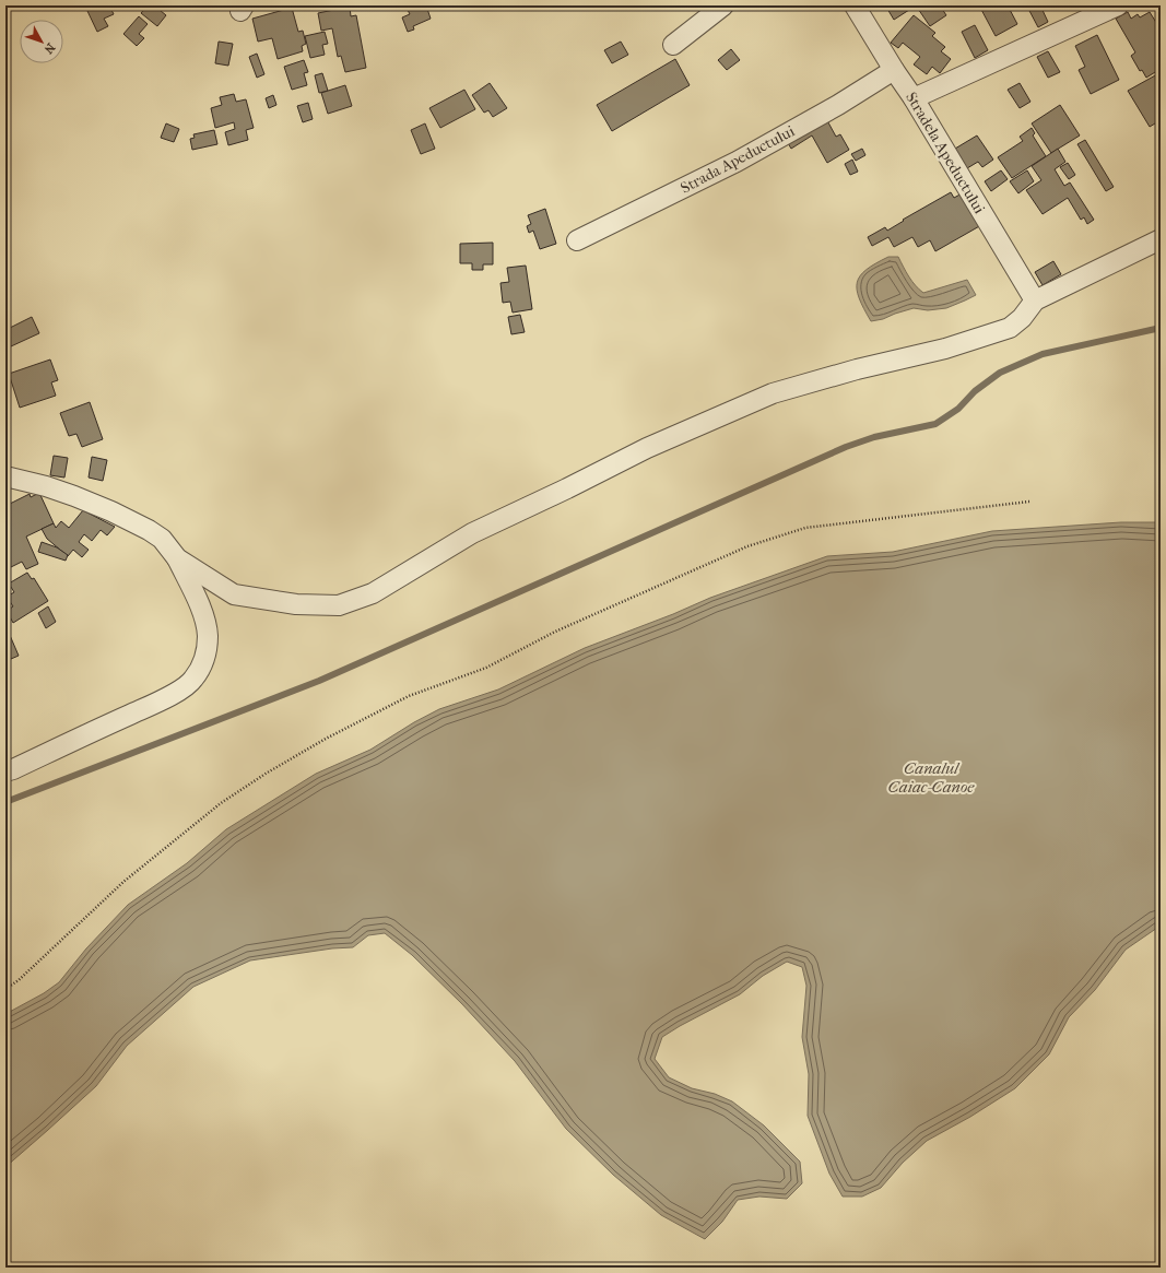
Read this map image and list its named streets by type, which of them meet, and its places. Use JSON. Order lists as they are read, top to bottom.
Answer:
{
  "streets": {
    "street": ["Stradela Apeductului", "Strada Apeductului"]
  },
  "crossings": [
    ["Stradela Apeductului", "Strada Apeductului"]
  ],
  "water": ["Canalul Caiac-Canoe"],
  "north": "bottom right"
}
